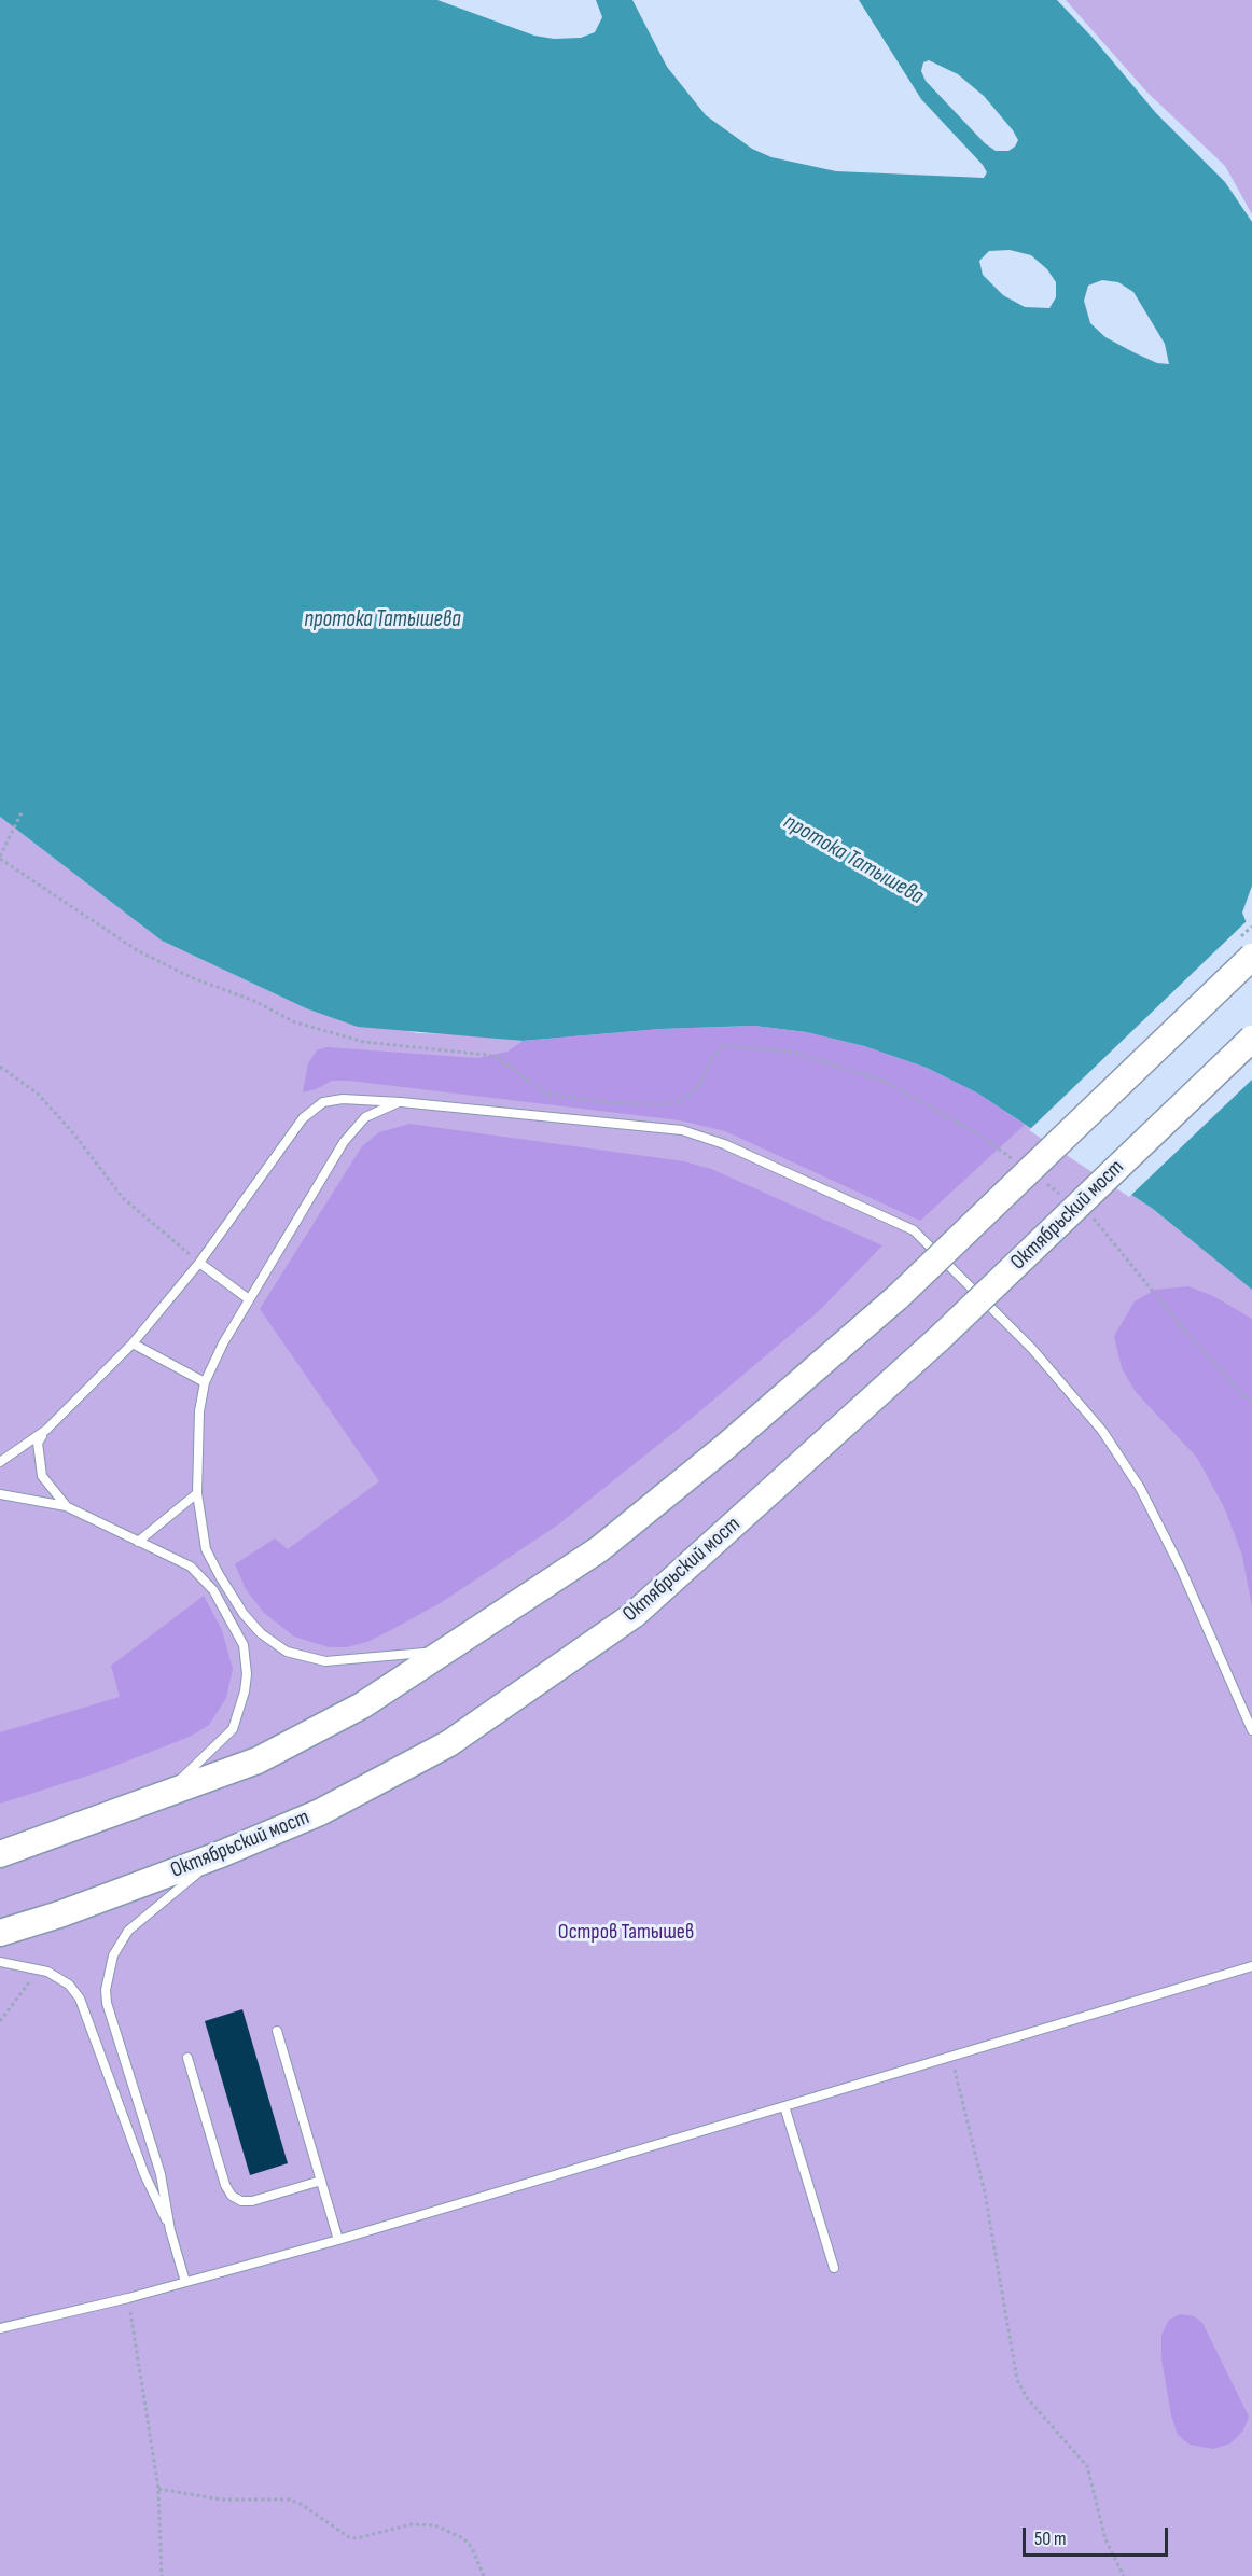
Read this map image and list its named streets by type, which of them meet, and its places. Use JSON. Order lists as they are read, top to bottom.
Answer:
{
  "streets": {
    "main road": ["Октябрьский мост"]
  },
  "water": ["протока Татышева"],
  "parks": ["Остров Татышев"],
  "scale_bar": "50 m"
}
